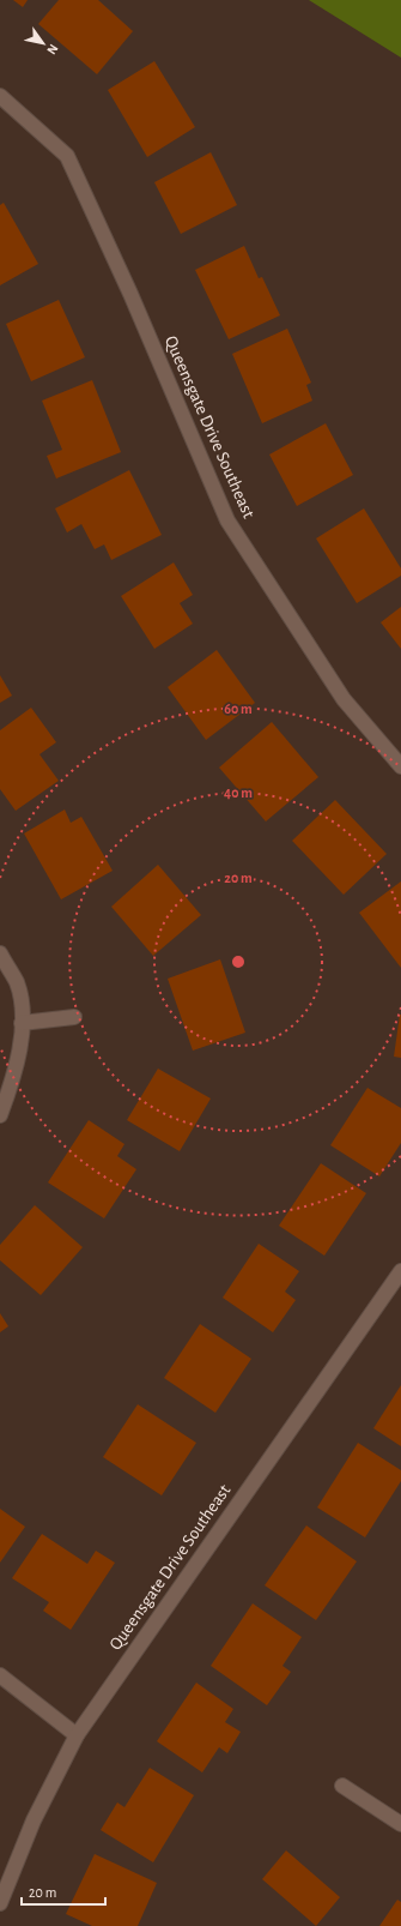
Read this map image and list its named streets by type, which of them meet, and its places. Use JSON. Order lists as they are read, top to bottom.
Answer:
{
  "streets": {
    "street": ["Queensgate Drive Southeast"]
  },
  "scale_bar": "20 m",
  "north": "bottom right",
  "rings": ["60 m", "40 m", "20 m"]
}
